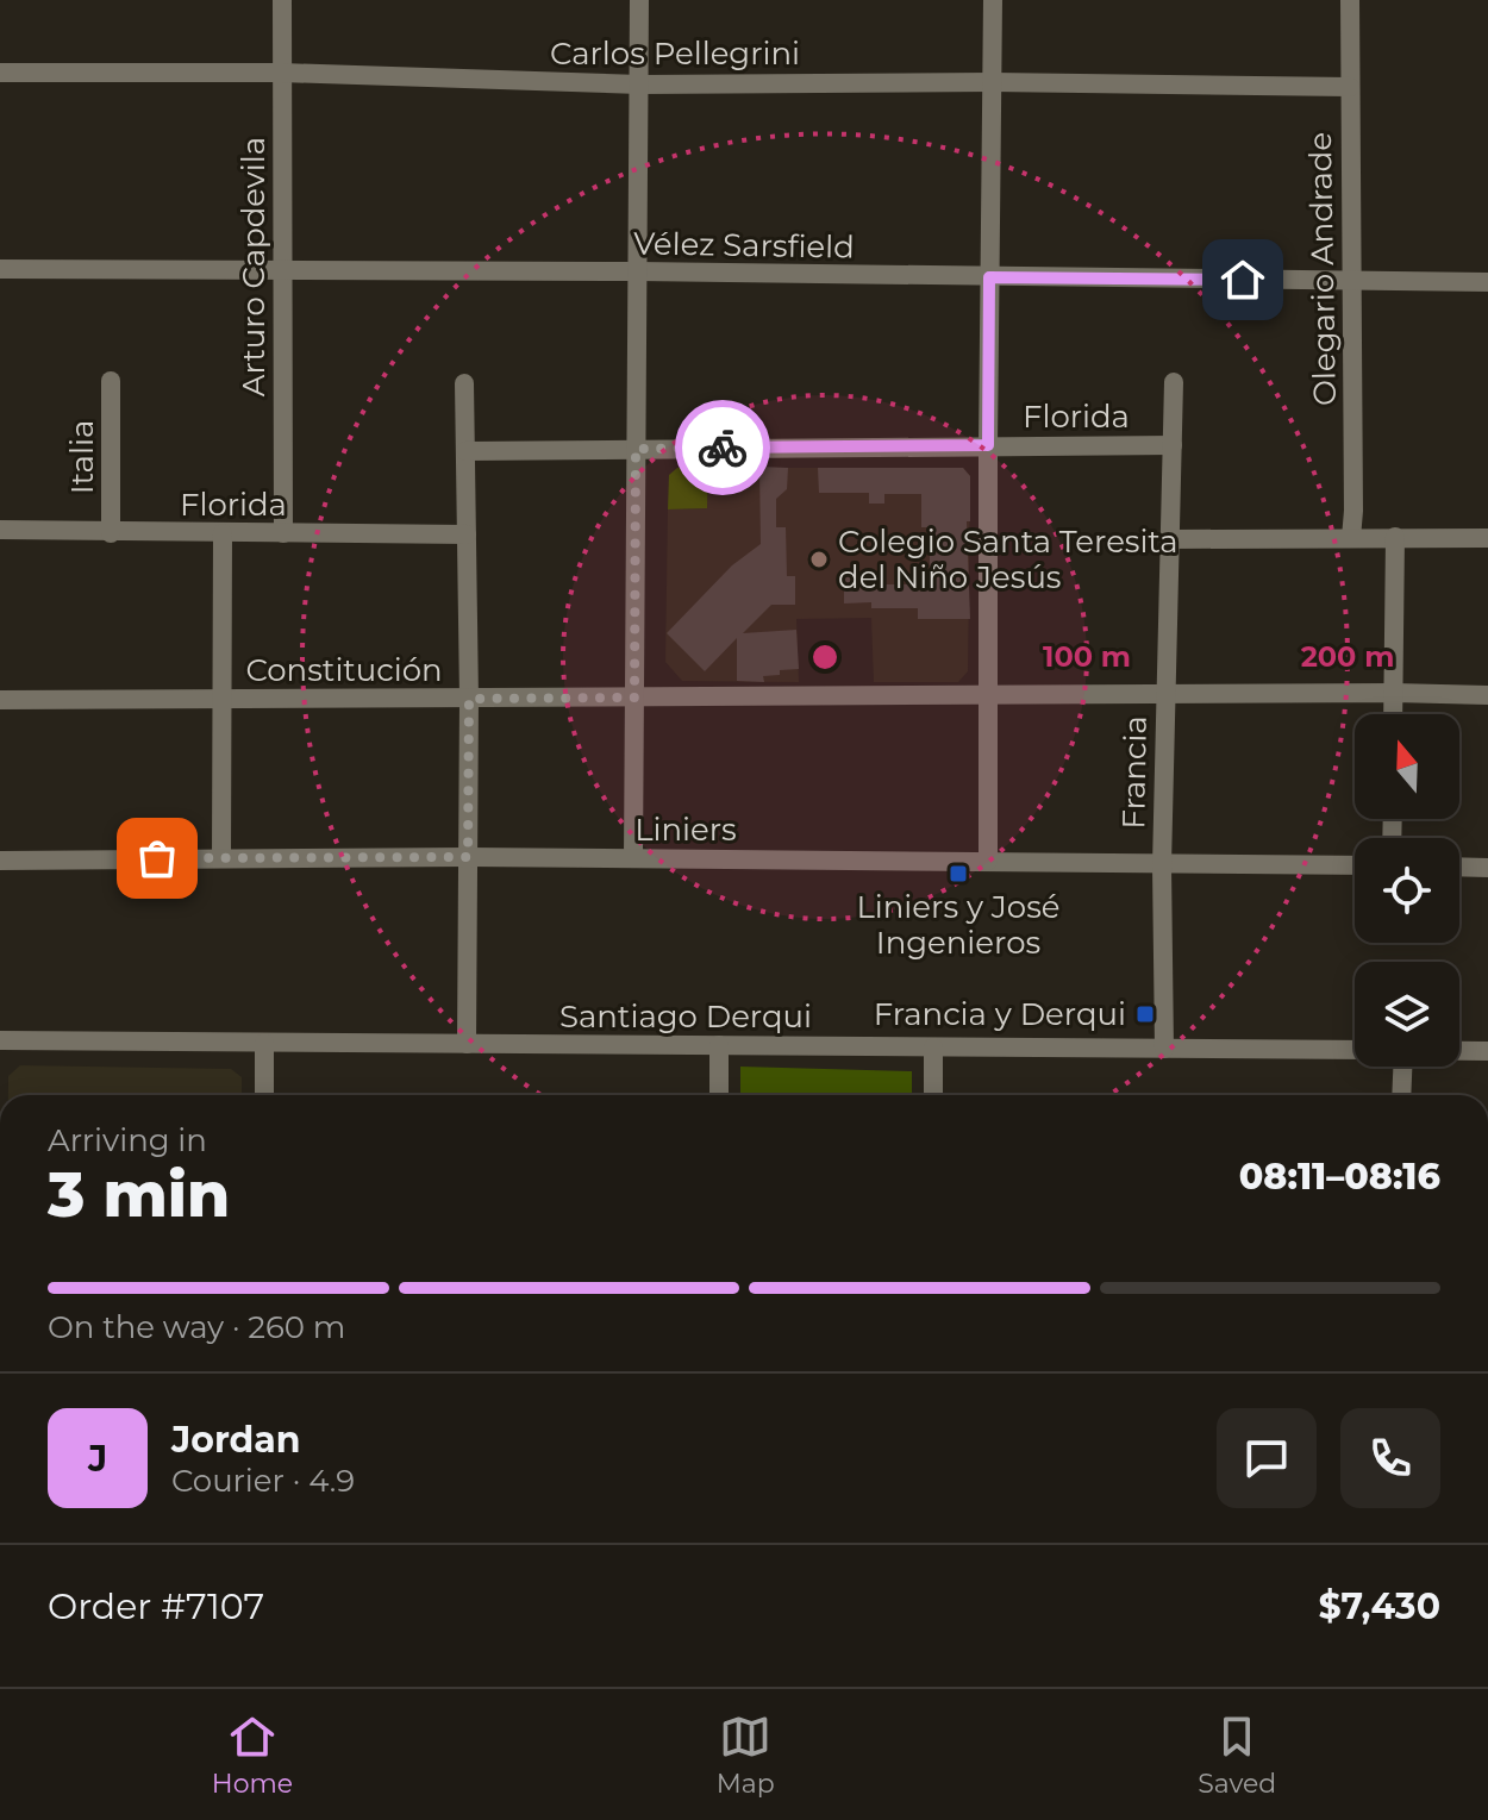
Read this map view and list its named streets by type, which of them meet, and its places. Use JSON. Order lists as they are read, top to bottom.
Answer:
{
  "streets": {
    "street": [
      "Carlos Pellegrini",
      "Vélez Sarsfield",
      "Arturo Capdevila",
      "Olegario Andrade",
      "Florida",
      "Italia",
      "Constitución",
      "Francia",
      "Liniers",
      "Santiago Derqui"
    ]
  },
  "crossings": [
    ["Carlos Pellegrini", "Arturo Capdevila"],
    ["Carlos Pellegrini", "Olegario Andrade"],
    ["Vélez Sarsfield", "Arturo Capdevila"],
    ["Vélez Sarsfield", "Olegario Andrade"],
    ["Arturo Capdevila", "Florida"],
    ["Florida", "Italia"],
    ["Florida", "Francia"],
    ["Constitución", "Francia"],
    ["Francia", "Liniers"],
    ["Francia", "Santiago Derqui"]
  ],
  "places": {
    "other": ["Colegio Santa Teresita del Niño Jesús"],
    "transit": ["Liniers y José Ingenieros", "Francia y Derqui"]
  },
  "north": "top",
  "page": {
    "heading": ["3 min", "Arriving in", "08:11–08:16"],
    "panel": [
      "Jordan",
      "Courier · 4.9",
      "Order #7107",
      "$7,430"
    ],
    "bar": "On the way · 260 m",
    "round": "J",
    "tabs": ["Home", "Map", "Saved"]
  },
  "rings": ["100 m", "200 m"]
}
